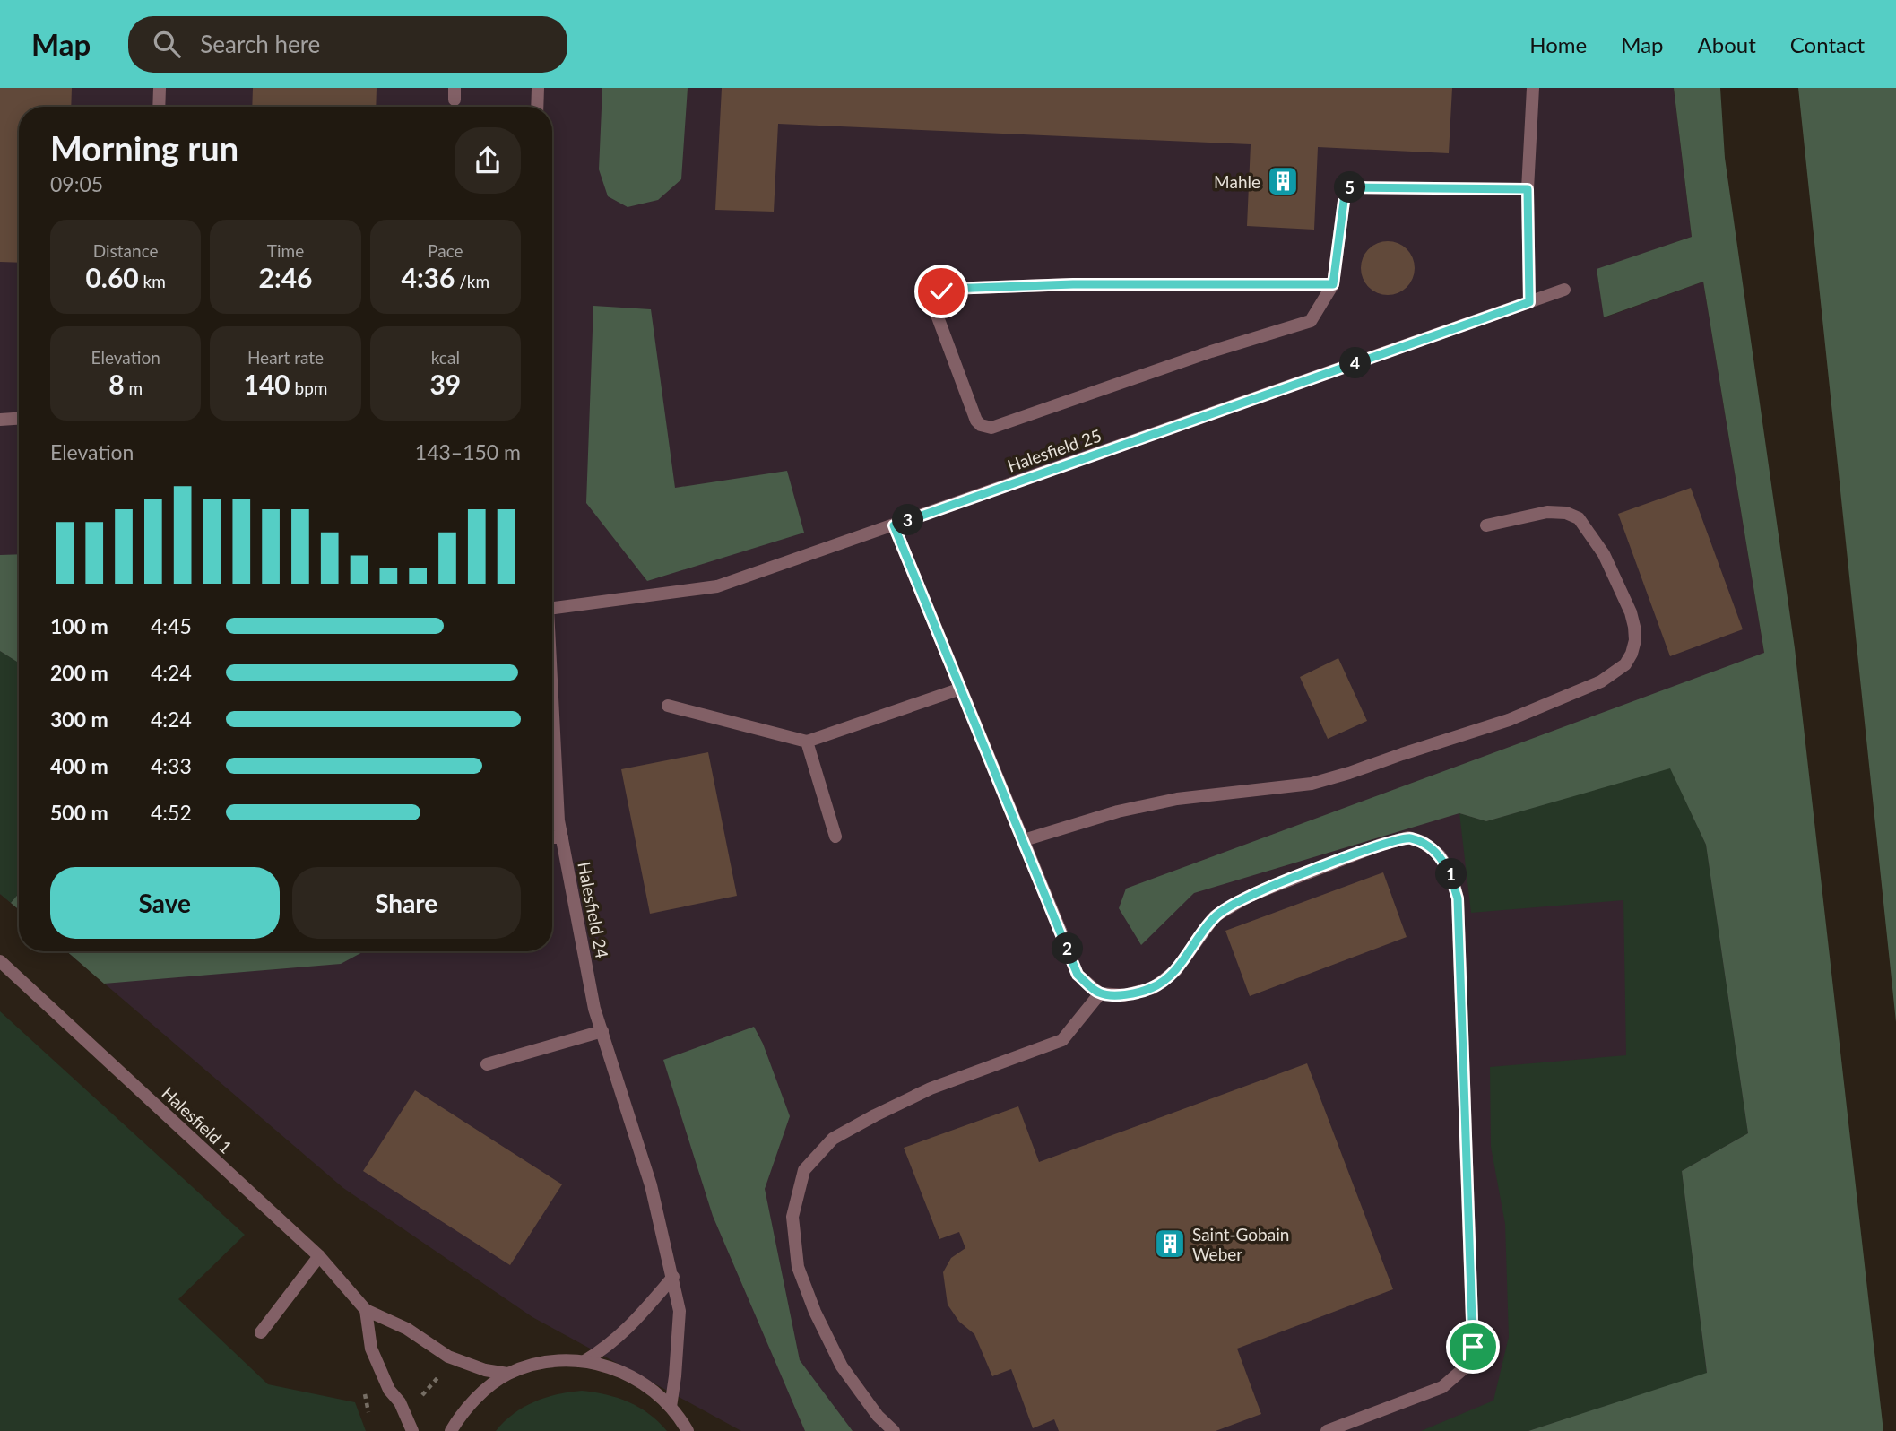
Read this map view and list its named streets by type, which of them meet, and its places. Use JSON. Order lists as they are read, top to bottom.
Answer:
{
  "streets": {
    "street": ["Halesfield 25", "Halesfield 24", "Halesfield 1"]
  },
  "crossings": [
    ["Halesfield 24", "Halesfield 1"]
  ],
  "places": {
    "building": ["Mahle", "Saint-Gobain Weber"]
  },
  "page": {
    "header": "Map",
    "search": "Search here",
    "nav": [
      "Home",
      "Map",
      "About",
      "Contact"
    ],
    "heading": ["Morning run", "09:05"],
    "pins": [
      "5",
      "4",
      "3",
      "1",
      "2"
    ],
    "stats": [
      ["Distance", "0.60 km"],
      ["Time", "2:46"],
      ["Pace", "4:36 /km"],
      ["Elevation", "8 m"],
      ["Heart rate", "140 bpm"],
      ["kcal", "39"]
    ],
    "chart": ["Elevation", "143–150 m"],
    "list": [
      {
        "name": "100 m",
        "note": "4:45"
      },
      {
        "name": "200 m",
        "note": "4:24"
      },
      {
        "name": "300 m",
        "note": "4:24"
      },
      {
        "name": "400 m",
        "note": "4:33"
      },
      {
        "name": "500 m",
        "note": "4:52"
      }
    ],
    "buttons": ["Save", "Share"]
  }
}
